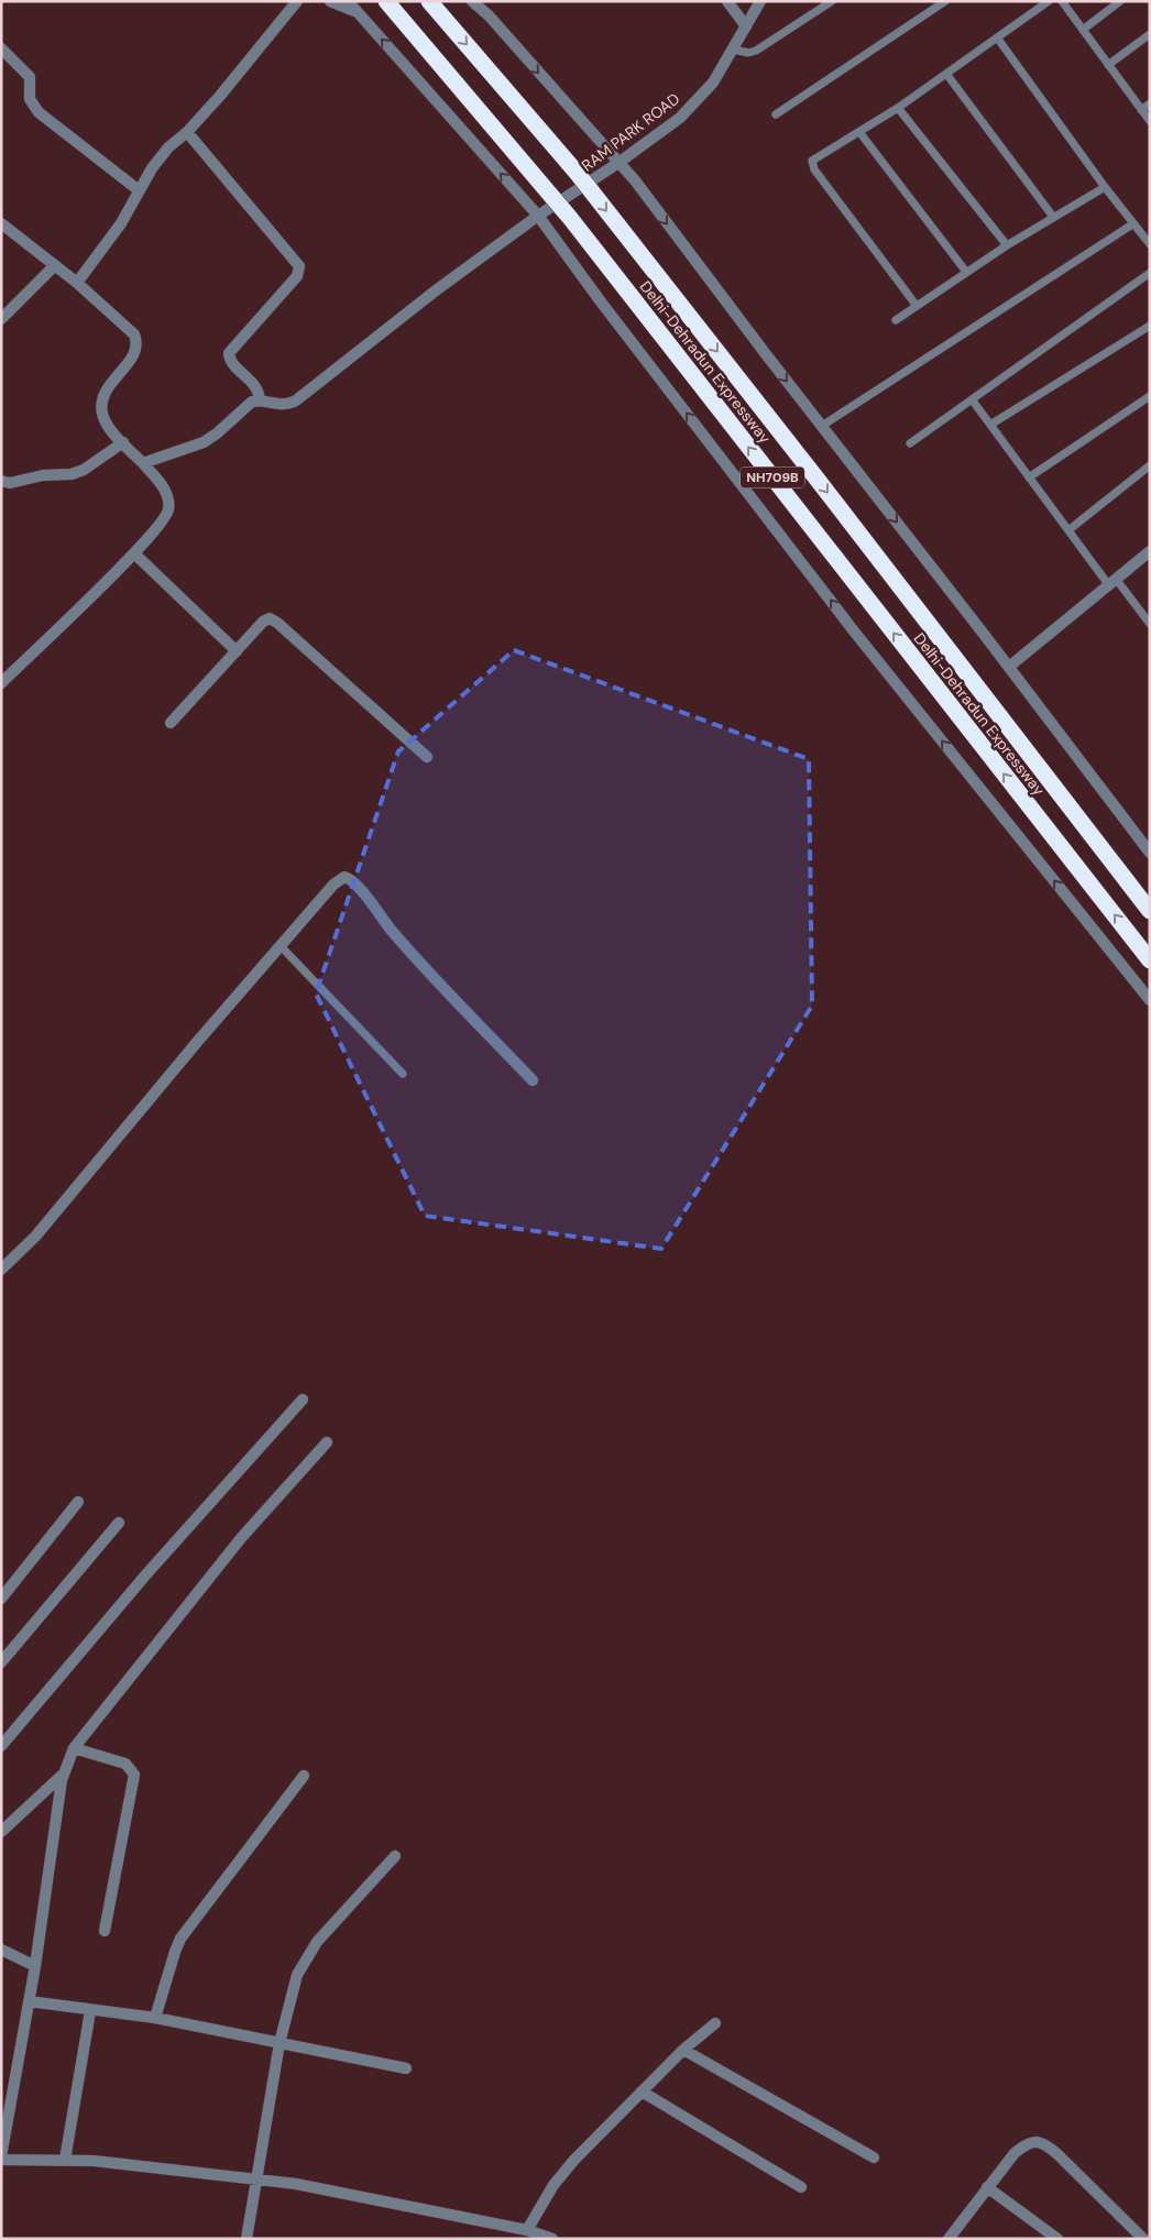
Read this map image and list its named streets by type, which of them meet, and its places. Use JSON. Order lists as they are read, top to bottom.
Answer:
{
  "streets": {
    "highway": ["Delhi-Dehradun Expressway", "NH709B"],
    "street": ["RAM PARK ROAD"]
  }
}
